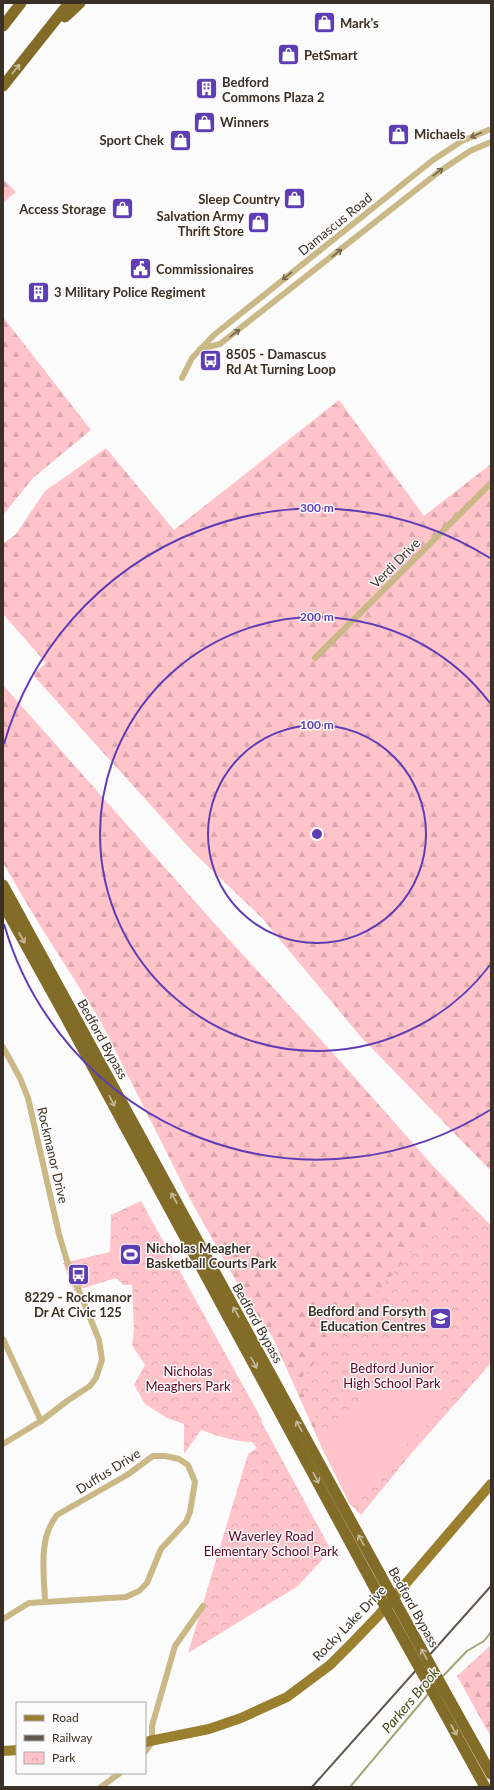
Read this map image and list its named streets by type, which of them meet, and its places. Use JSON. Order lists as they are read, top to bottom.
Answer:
{
  "streets": {
    "highway": ["Bedford Bypass"],
    "main road": ["Rocky Lake Drive"],
    "street": [
      "Damascus Road",
      "Verdi Drive",
      "Rockmanor Drive",
      "Duffus Drive"
    ]
  },
  "water": ["Parkers Brook"],
  "parks": ["Bedford Junior High School Park", "Nicholas Meaghers Park", "Waverley Road Elementary School Park"],
  "places": {
    "shop": [
      "Mark's",
      "PetSmart",
      "Winners",
      "Michaels",
      "Sport Chek",
      "Sleep Country",
      "Access Storage",
      "Salvation Army Thrift Store"
    ],
    "building": ["Bedford Commons Plaza 2", "3 Military Police Regiment"],
    "public building": ["Commissionaires"],
    "bus stop": ["8505 - Damascus Rd At Turning Loop", "8229 - Rockmanor Dr At Civic 125"],
    "sports": ["Nicholas Meagher Basketball Courts Park"],
    "school or university": ["Bedford and Forsyth Education Centres"]
  },
  "legend": ["Road", "Railway", "Park"],
  "rings": ["300 m", "200 m", "100 m"]
}
